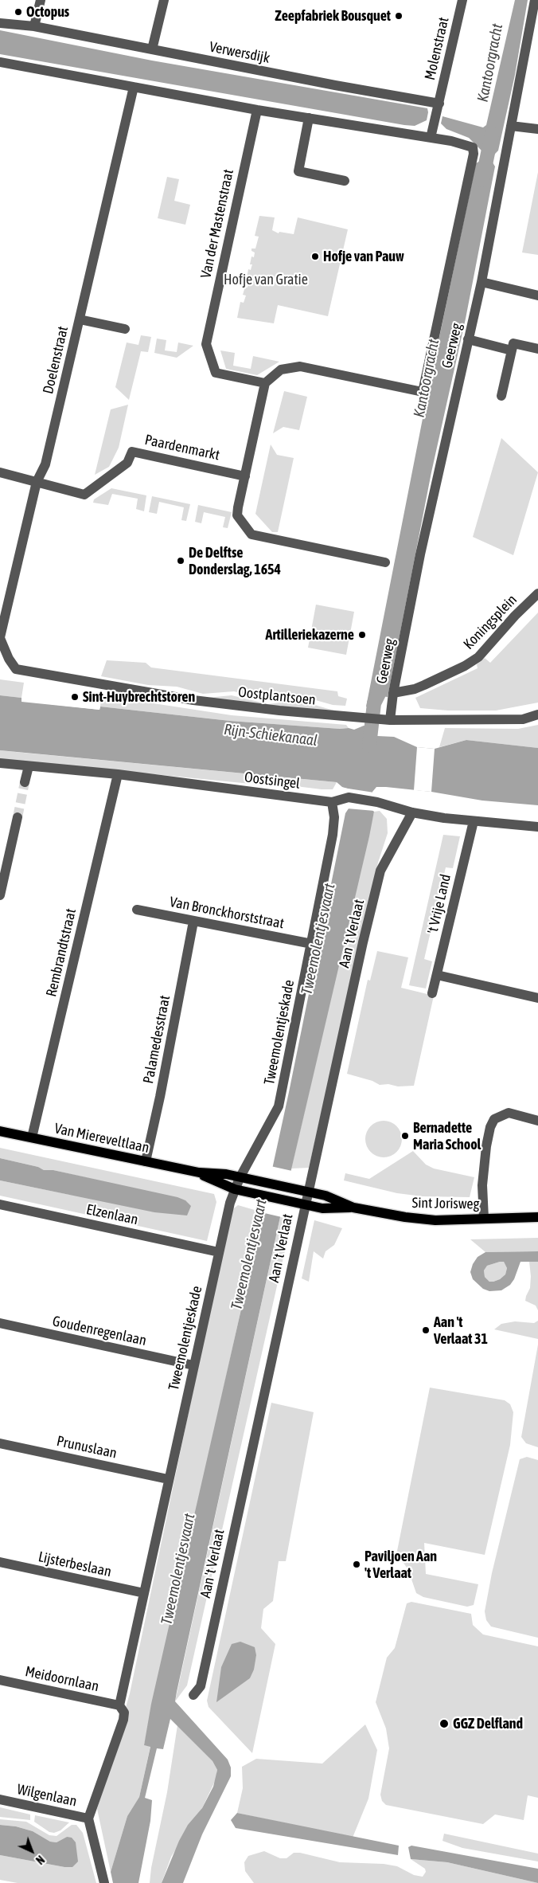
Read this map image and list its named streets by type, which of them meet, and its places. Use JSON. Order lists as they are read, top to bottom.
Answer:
{
  "streets": {
    "main road": ["Van Miereveltlaan", "Sint Jorisweg"],
    "street": [
      "Molenstraat",
      "Verwersdijk",
      "Van der Mastenstraat",
      "Geerweg",
      "Doelenstraat",
      "Paardenmarkt",
      "Koningsplein",
      "Oostplantsoen",
      "Oostsingel",
      "'t Vrije Land",
      "Van Bronckhorststraat",
      "Aan 't Verlaat",
      "Rembrandtstraat",
      "Tweemolentjeskade",
      "Palamedesstraat",
      "Elzenlaan",
      "Goudenregenlaan",
      "Prunuslaan",
      "Lijsterbeslaan",
      "Meidoornlaan",
      "Wilgenlaan"
    ]
  },
  "crossings": [
    ["Molenstraat", "Verwersdijk"],
    ["Geerweg", "Koningsplein"],
    ["Geerweg", "Oostplantsoen"],
    ["Doelenstraat", "Paardenmarkt"],
    ["Doelenstraat", "Oostplantsoen"],
    ["Oostsingel", "'t Vrije Land"],
    ["Oostsingel", "Aan 't Verlaat"],
    ["Oostsingel", "Rembrandtstraat"],
    ["Oostsingel", "Tweemolentjeskade"],
    ["Van Bronckhorststraat", "Tweemolentjeskade"],
    ["Van Bronckhorststraat", "Palamedesstraat"],
    ["Aan 't Verlaat", "Sint Jorisweg"],
    ["Rembrandtstraat", "Van Miereveltlaan"],
    ["Tweemolentjeskade", "Van Miereveltlaan"],
    ["Tweemolentjeskade", "Elzenlaan"],
    ["Tweemolentjeskade", "Goudenregenlaan"],
    ["Tweemolentjeskade", "Prunuslaan"],
    ["Tweemolentjeskade", "Lijsterbeslaan"],
    ["Tweemolentjeskade", "Meidoornlaan"],
    ["Tweemolentjeskade", "Wilgenlaan"],
    ["Palamedesstraat", "Van Miereveltlaan"],
    ["Van Miereveltlaan", "Sint Jorisweg"]
  ],
  "water": ["Kantoorgracht", "Rijn-Schiekanaal", "Tweemolentjesvaart"],
  "parks": ["Hofje van Gratie"],
  "places": [
    "Octopus",
    "Zeepfabriek Bousquet",
    "Hofje van Pauw",
    "De Delftse Donderslag, 1654",
    "Artilleriekazerne",
    "Sint-Huybrechtstoren",
    "Bernadette Maria School",
    "Aan 't Verlaat 31",
    "Paviljoen Aan 't Verlaat",
    "GGZ Delfland"
  ],
  "north": "bottom right"
}
